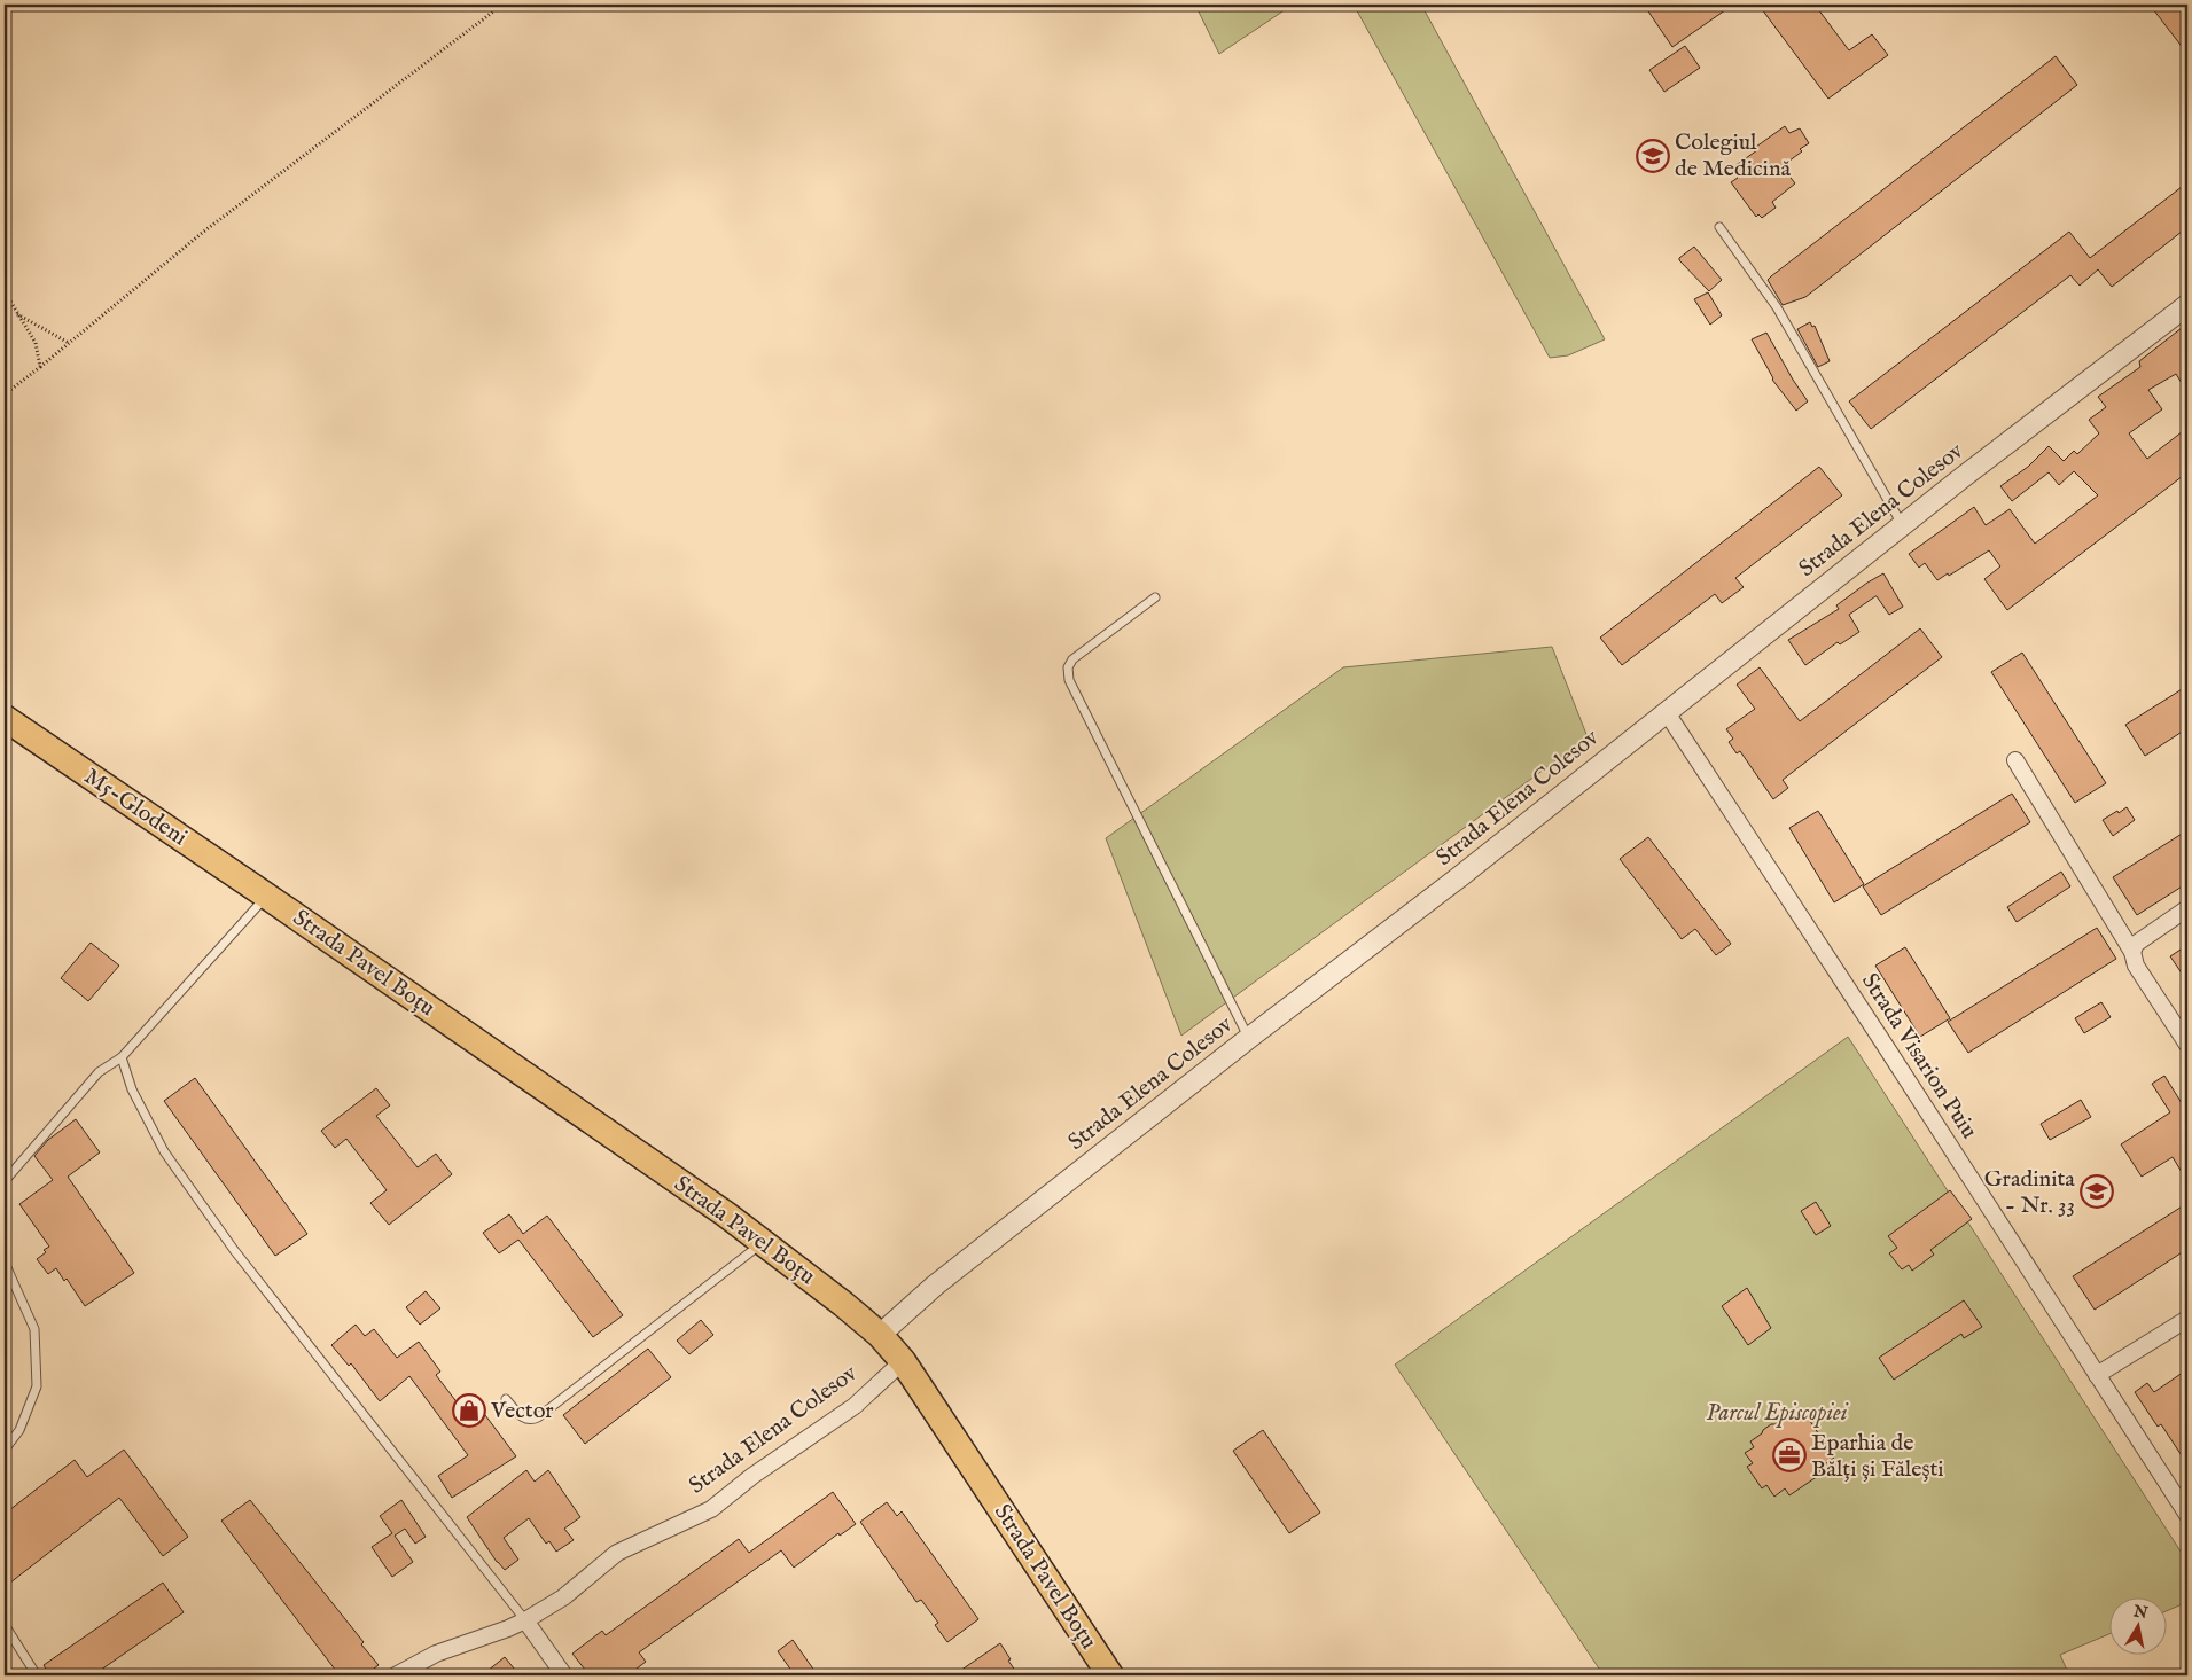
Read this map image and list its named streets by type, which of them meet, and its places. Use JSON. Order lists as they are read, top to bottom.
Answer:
{
  "streets": {
    "main road": ["M5-Glodeni", "Strada Pavel Boțu"],
    "street": ["Strada Elena Colesov", "Strada Visarion Puiu"]
  },
  "crossings": [
    ["Strada Elena Colesov", "Strada Pavel Boțu"],
    ["Strada Elena Colesov", "Strada Visarion Puiu"],
    ["M5-Glodeni", "Strada Pavel Boțu"]
  ],
  "parks": ["Parcul Episcopiei"],
  "places": {
    "school or university": ["Colegiul de Medicină", "Gradinita - Nr. 33"],
    "shop": ["Vector"],
    "office": ["Eparhia de Bălți și Fălești"]
  },
  "north": "top"
}
